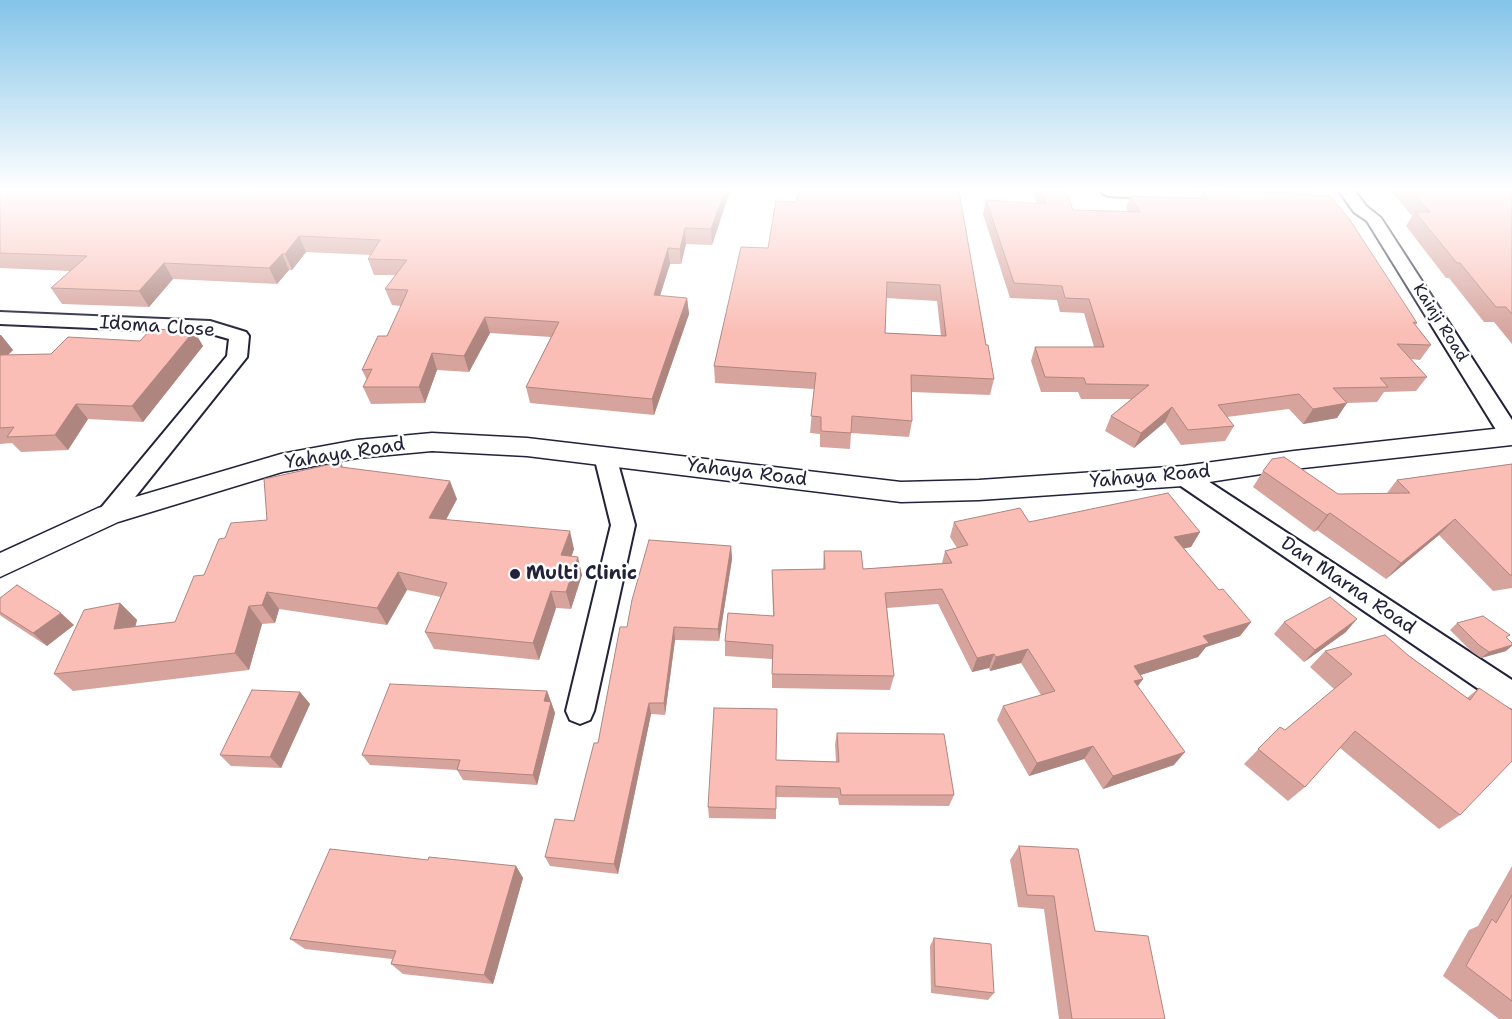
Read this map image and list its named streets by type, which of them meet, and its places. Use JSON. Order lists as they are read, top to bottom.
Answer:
{
  "streets": {
    "street": [
      "Kainji Road",
      "Idoma Close",
      "Yahaya Road",
      "Dan Marna Road"
    ]
  },
  "crossings": [
    ["Kainji Road", "Yahaya Road"],
    ["Idoma Close", "Yahaya Road"],
    ["Yahaya Road", "Dan Marna Road"]
  ],
  "places": ["Multi Clinic"]
}
